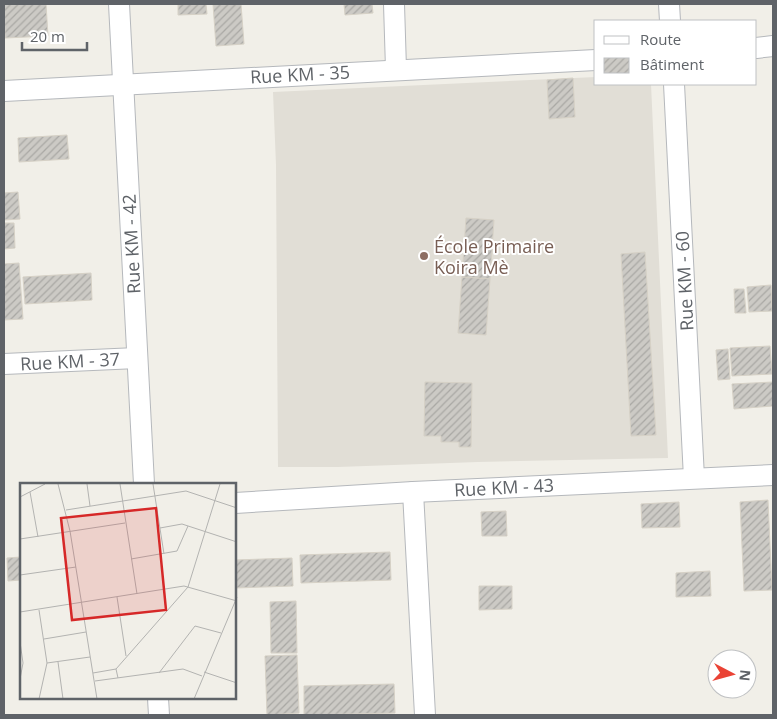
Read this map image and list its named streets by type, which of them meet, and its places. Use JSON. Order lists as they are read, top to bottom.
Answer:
{
  "streets": {
    "street": [
      "Rue KM - 35",
      "Rue KM - 42",
      "Rue KM - 60",
      "Rue KM - 37",
      "Rue KM - 43"
    ]
  },
  "crossings": [
    ["Rue KM - 35", "Rue KM - 42"],
    ["Rue KM - 42", "Rue KM - 37"],
    ["Rue KM - 60", "Rue KM - 43"]
  ],
  "places": ["École Primaire Koira Mè"],
  "legend": ["Route", "Bâtiment"],
  "scale_bar": "20 m",
  "north": "right"
}
